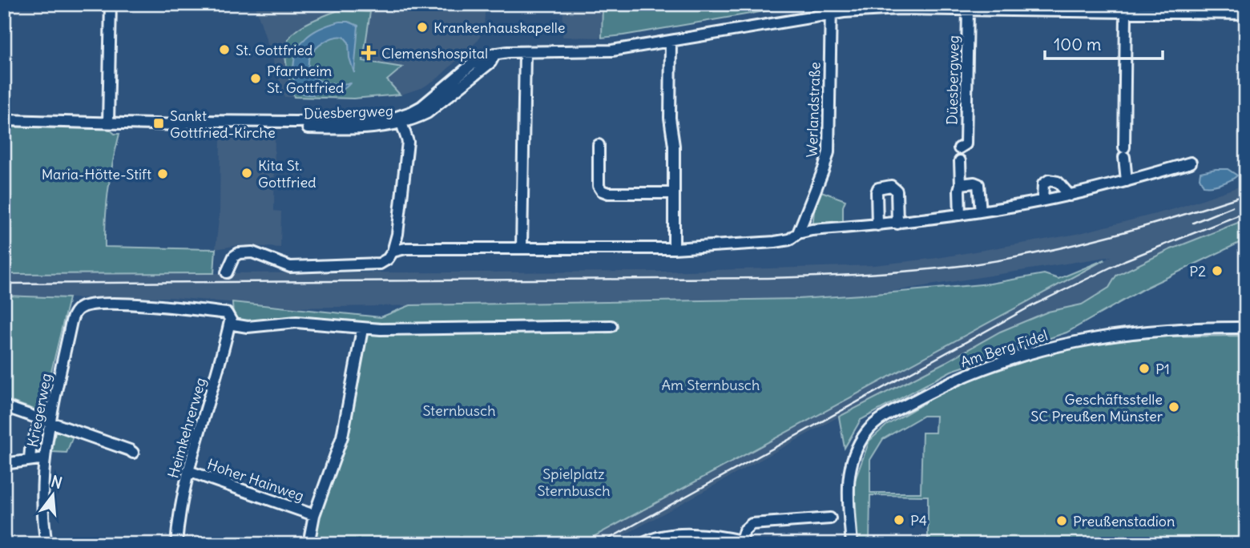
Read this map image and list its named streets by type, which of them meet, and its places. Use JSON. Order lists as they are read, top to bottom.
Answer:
{
  "streets": {
    "street": [
      "Düesbergweg",
      "Werlandstraße",
      "Am Berg Fidel",
      "Kriegerweg",
      "Heimkehrerweg",
      "Hoher Hainweg"
    ]
  },
  "crossings": [
    ["Düesbergweg", "Werlandstraße"],
    ["Kriegerweg", "Heimkehrerweg"],
    ["Heimkehrerweg", "Hoher Hainweg"]
  ],
  "parks": ["Am Sternbusch", "Sternbusch", "Spielplatz Sternbusch"],
  "places": {
    "other": [
      "Krankenhauskapelle",
      "St. Gottfried",
      "Pfarrheim St. Gottfried",
      "Kita St. Gottfried",
      "Maria-Hötte-Stift",
      "P2",
      "P1",
      "Geschäftsstelle SC Preußen Münster",
      "P4",
      "Preußenstadion"
    ],
    "health": ["Clemenshospital"],
    "transit": ["Sankt Gottfried-Kirche"]
  },
  "scale_bar": "100 m",
  "north": "top"
}
